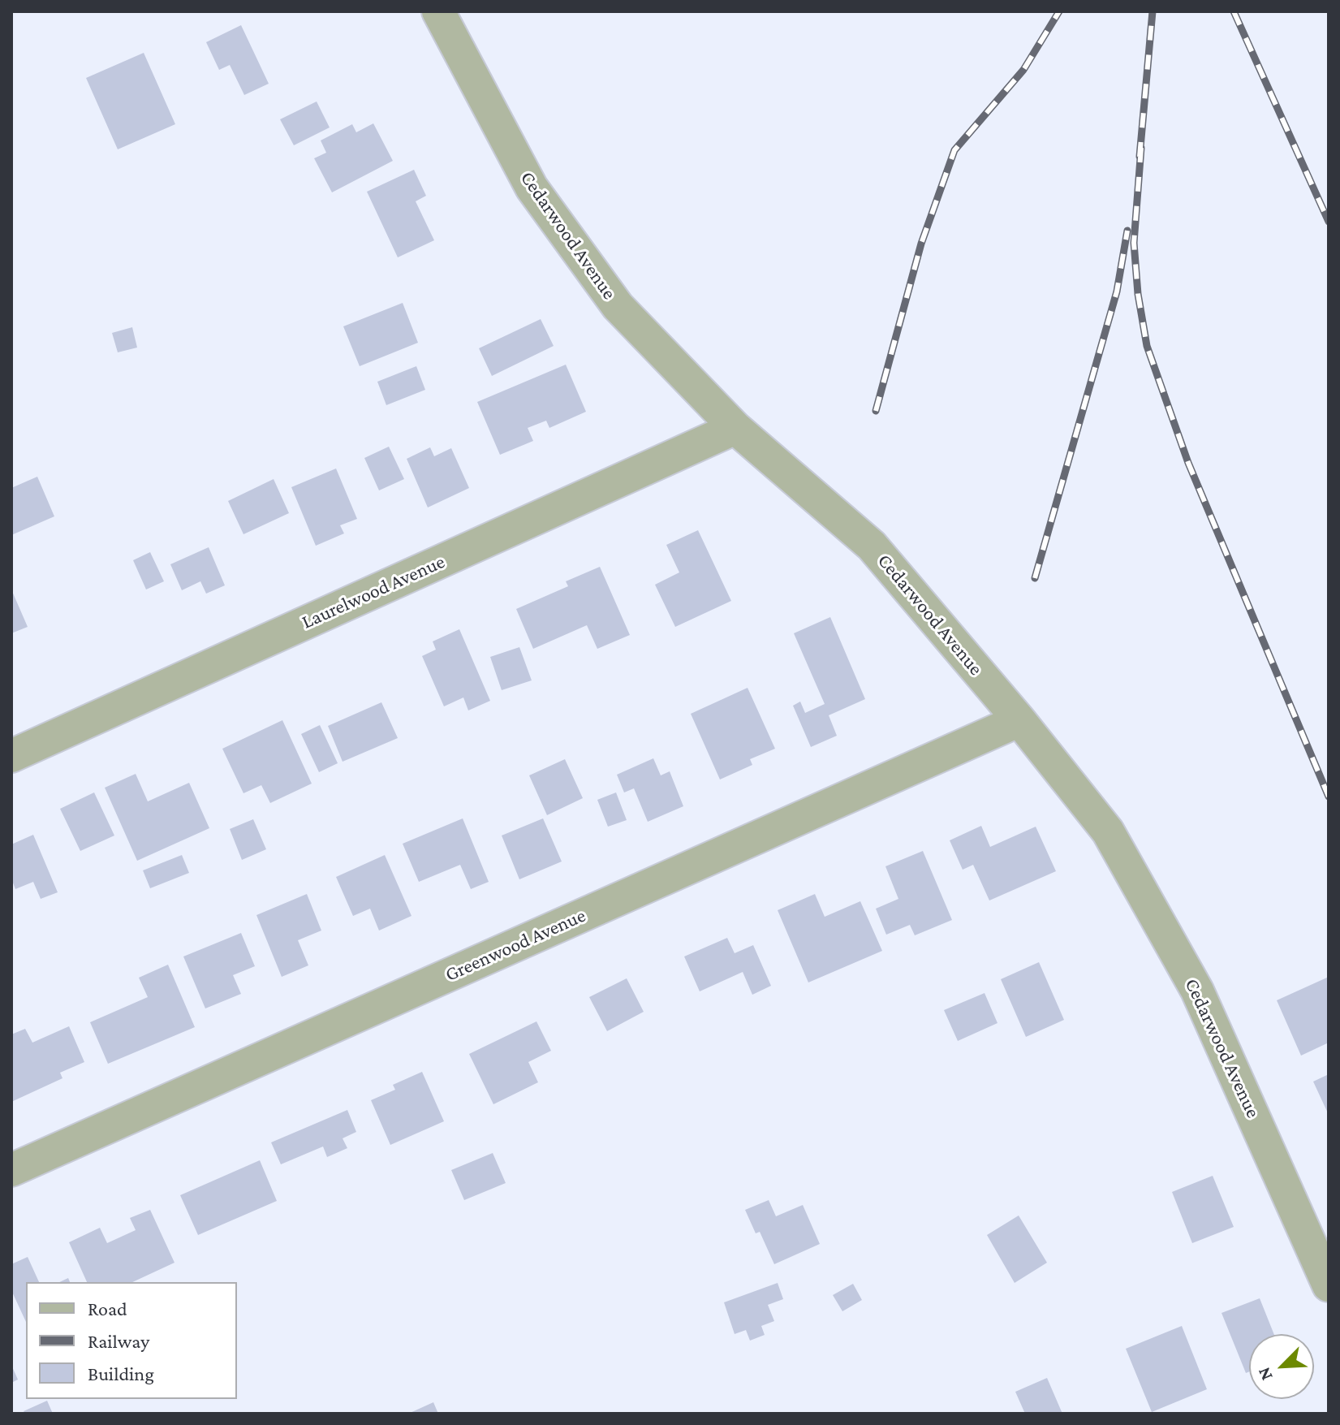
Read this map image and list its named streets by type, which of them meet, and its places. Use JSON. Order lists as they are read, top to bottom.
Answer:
{
  "streets": {
    "street": ["Cedarwood Avenue", "Laurelwood Avenue", "Greenwood Avenue"]
  },
  "crossings": [
    ["Cedarwood Avenue", "Laurelwood Avenue"],
    ["Cedarwood Avenue", "Greenwood Avenue"]
  ],
  "legend": ["Road", "Railway", "Building"],
  "north": "bottom left"
}
